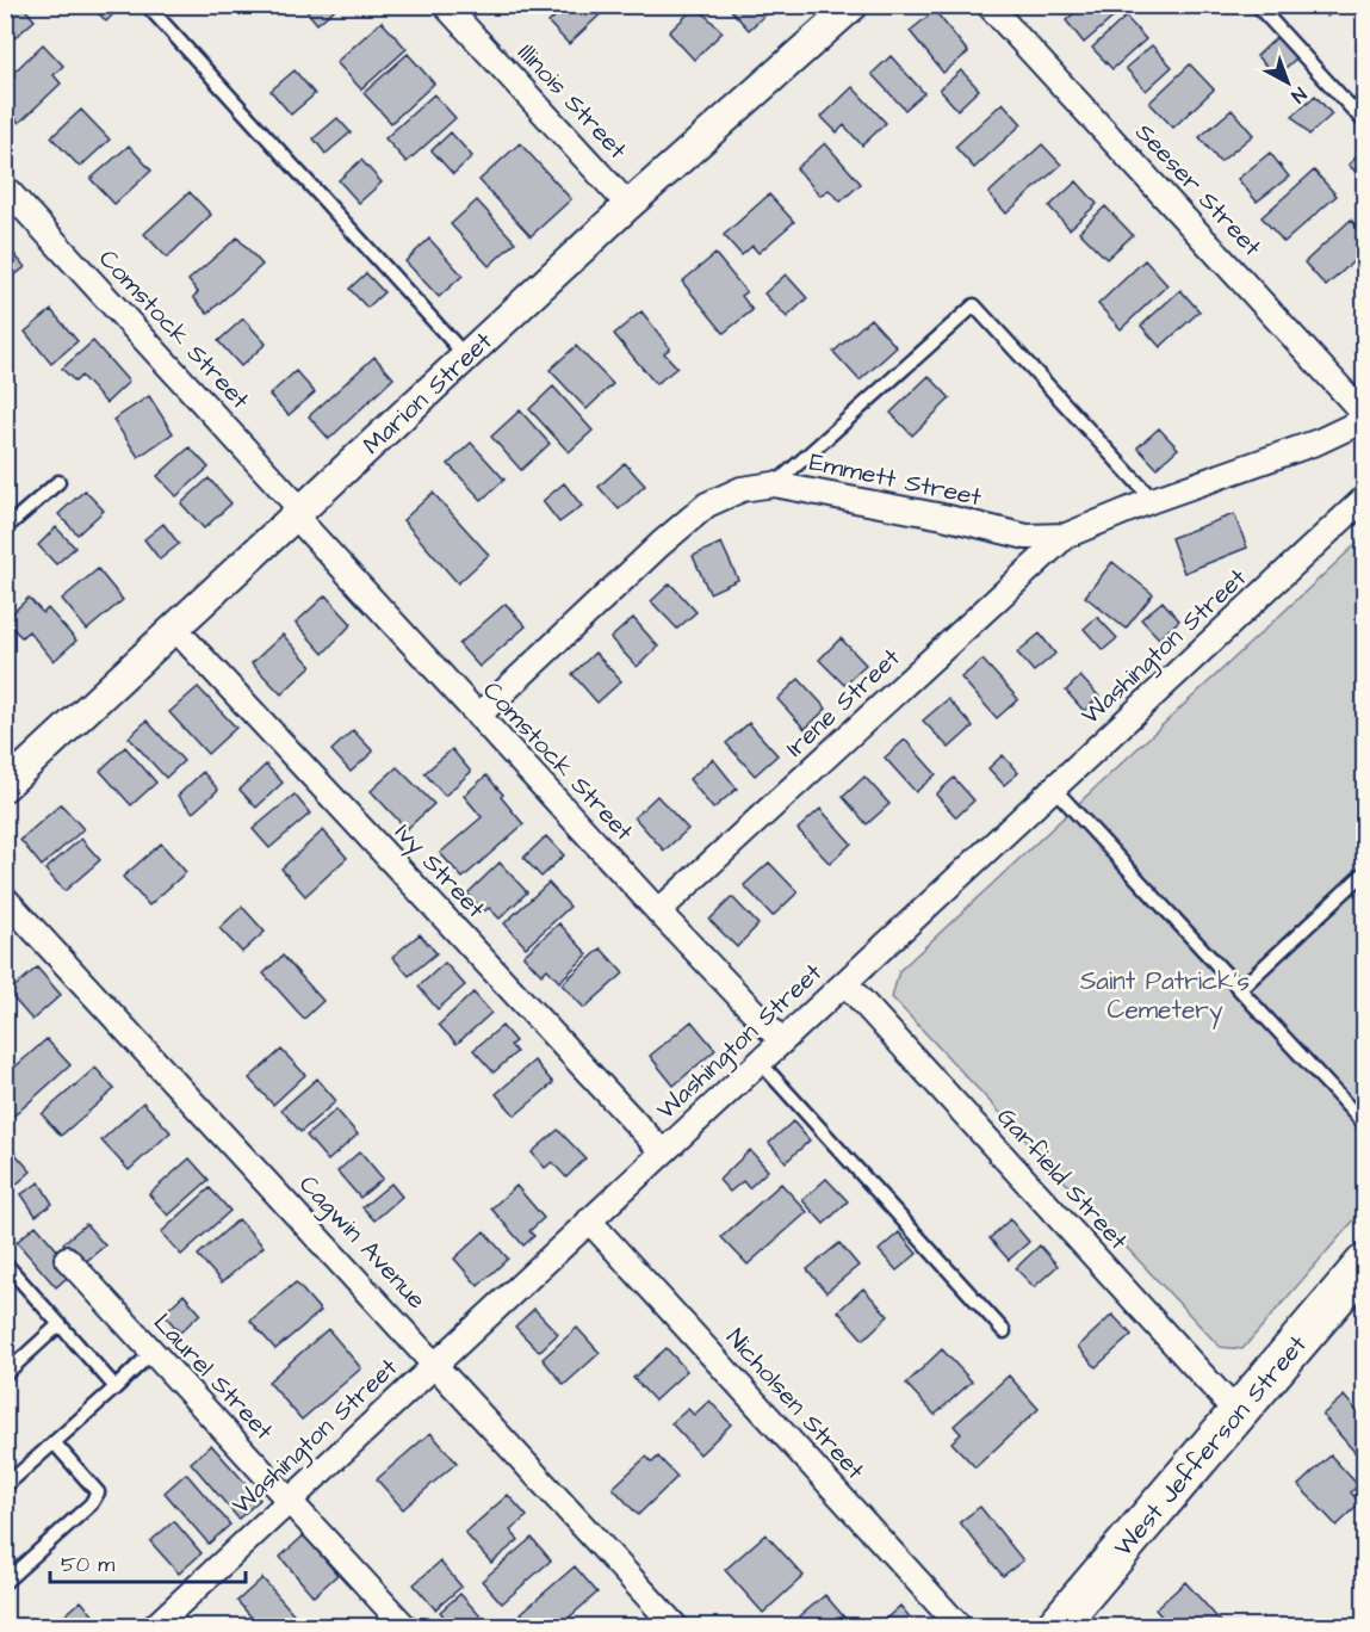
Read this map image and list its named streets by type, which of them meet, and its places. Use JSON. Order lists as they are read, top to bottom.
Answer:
{
  "streets": {
    "main road": ["West Jefferson Street"],
    "street": [
      "Illinois Street",
      "Seeser Street",
      "Comstock Street",
      "Marion Street",
      "Emmett Street",
      "Washington Street",
      "Irene Street",
      "Ivy Street",
      "Garfield Street",
      "Cagwin Avenue",
      "Laurel Street",
      "Nicholsen Street"
    ]
  },
  "crossings": [
    ["Illinois Street", "Marion Street"],
    ["Comstock Street", "Marion Street"],
    ["Comstock Street", "Emmett Street"],
    ["Comstock Street", "Washington Street"],
    ["Comstock Street", "Irene Street"],
    ["Marion Street", "Ivy Street"],
    ["Emmett Street", "Irene Street"],
    ["Washington Street", "Ivy Street"],
    ["Washington Street", "Garfield Street"],
    ["Washington Street", "Cagwin Avenue"],
    ["Washington Street", "Laurel Street"],
    ["Washington Street", "Nicholsen Street"],
    ["Garfield Street", "West Jefferson Street"]
  ],
  "parks": ["Saint Patrick's Cemetery"],
  "scale_bar": "50 m",
  "north": "bottom right"
}
